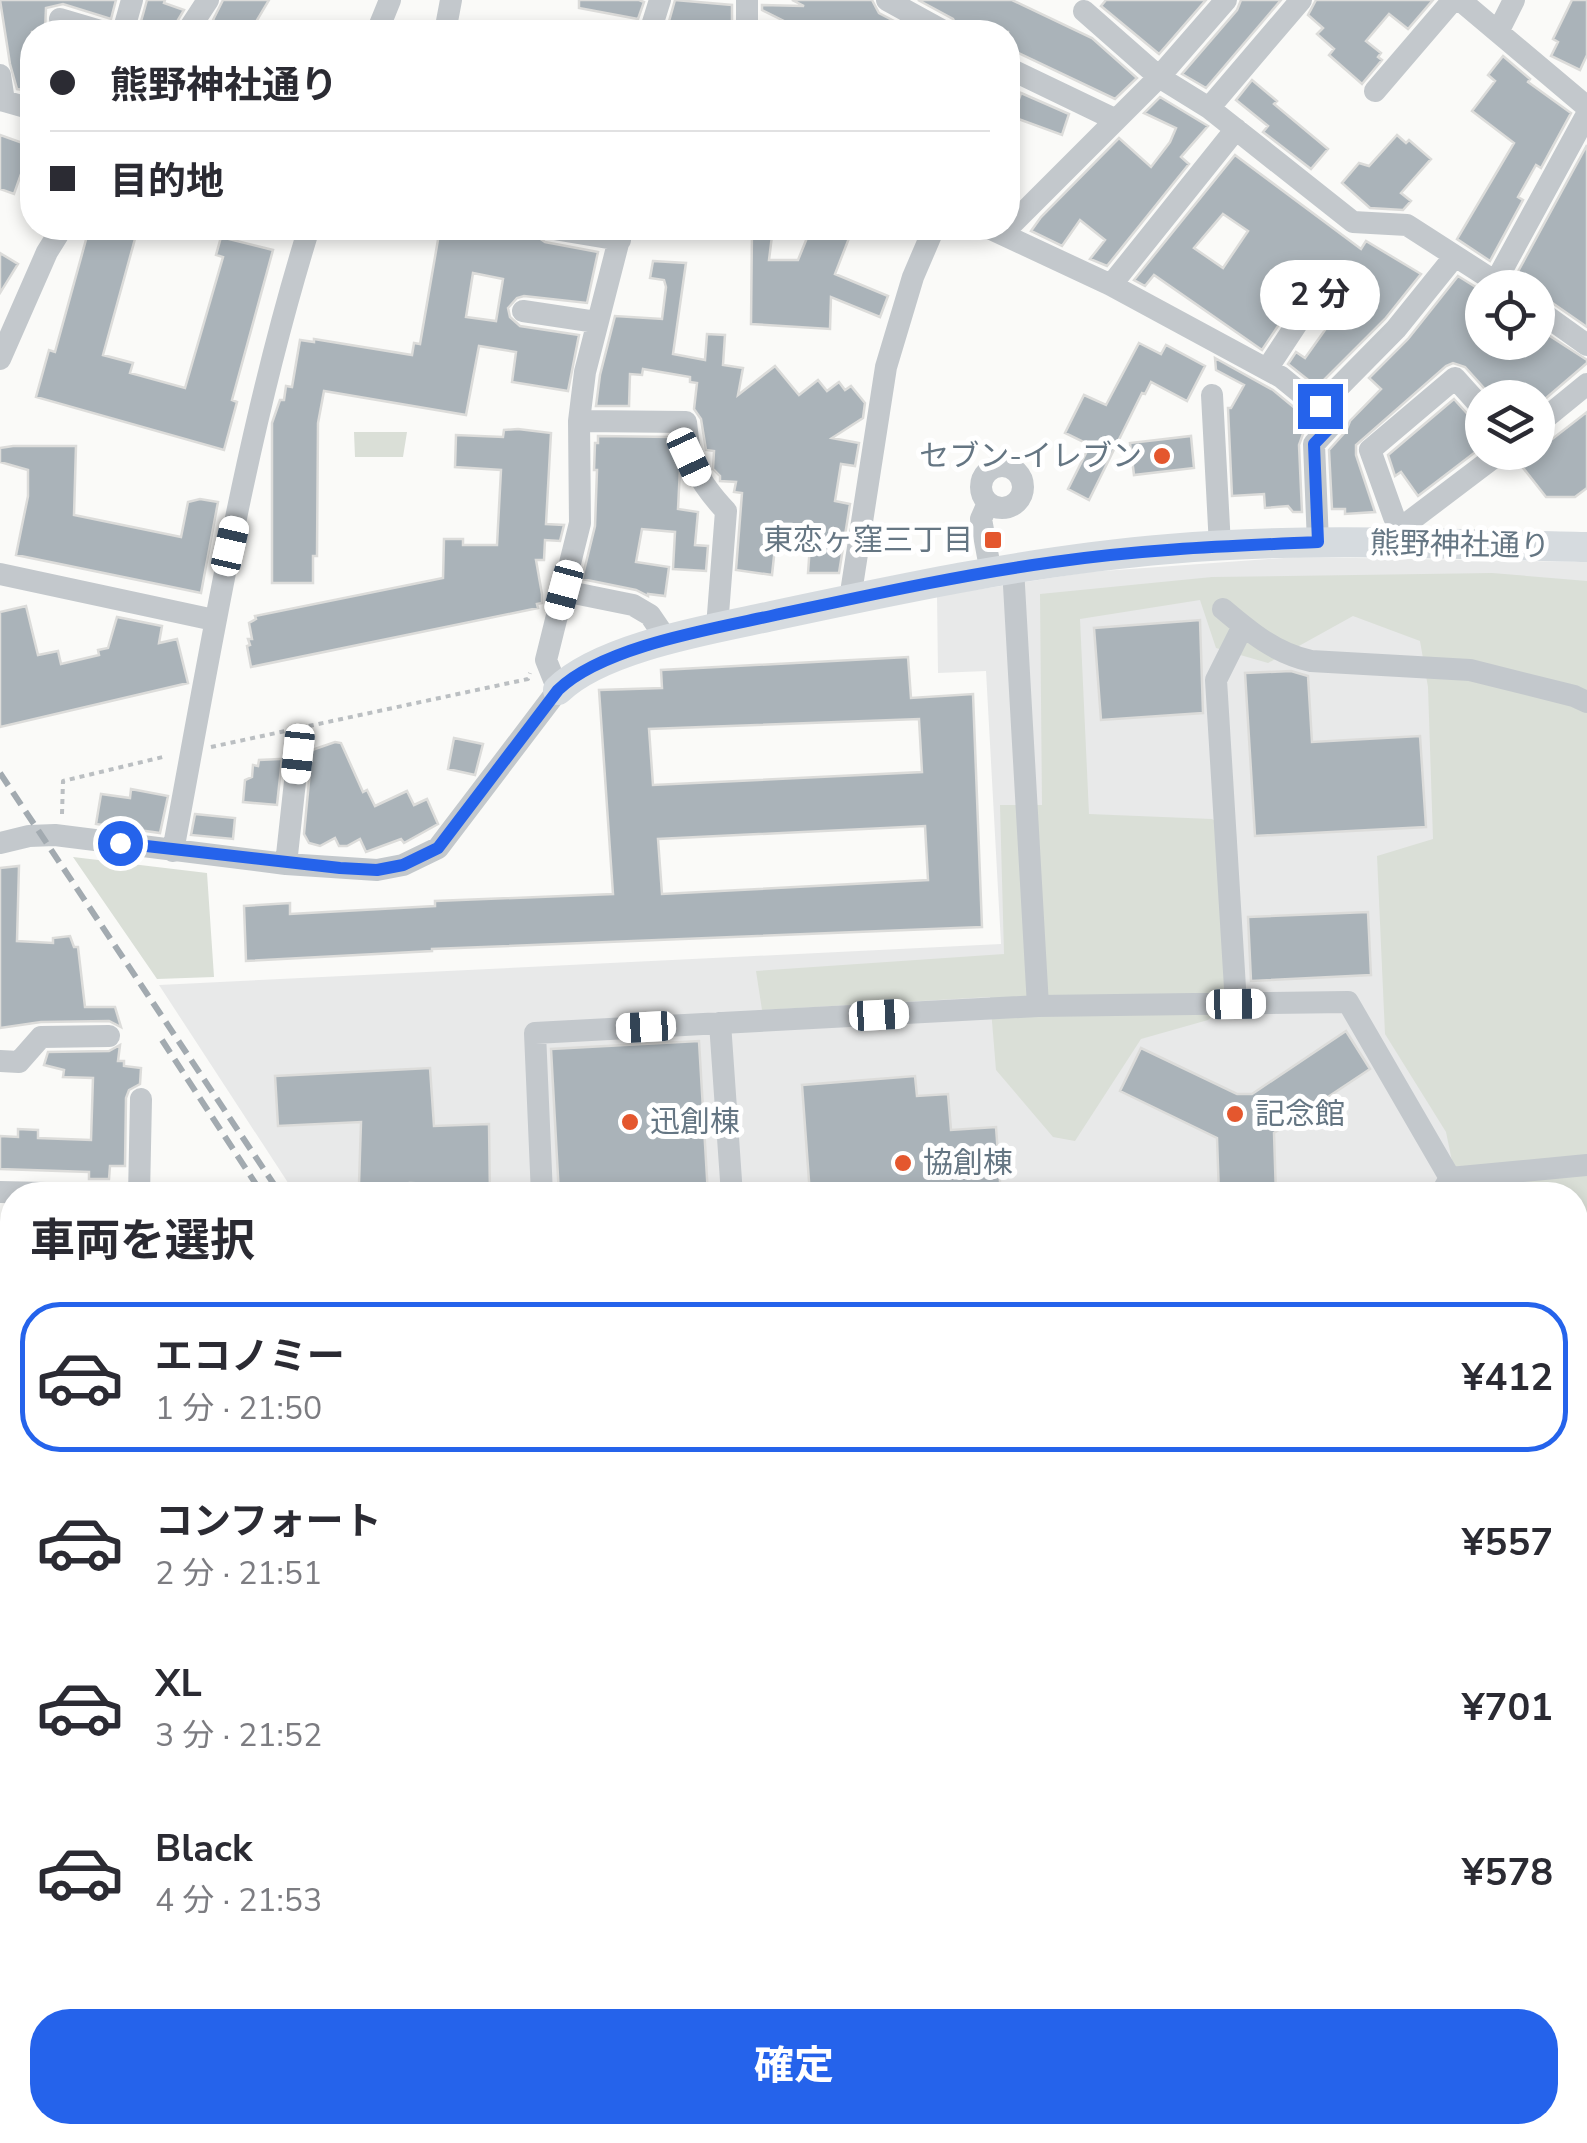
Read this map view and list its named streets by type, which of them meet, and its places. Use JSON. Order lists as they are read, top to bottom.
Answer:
{
  "streets": {
    "main road": ["熊野神社通り"]
  },
  "places": {
    "other": [
      "セブン-イレブン",
      "記念館",
      "迅創棟",
      "協創棟"
    ],
    "transit": ["東恋ヶ窪三丁目"]
  },
  "page": {
    "banner": ["熊野神社通り", "目的地"],
    "bubble": "2 分",
    "heading": "車両を選択",
    "list": [
      {
        "name": "エコノミー",
        "note": "1 分 · 21:50",
        "value": "¥412"
      },
      {
        "name": "コンフォート",
        "note": "2 分 · 21:51",
        "value": "¥557"
      },
      {
        "name": "XL",
        "note": "3 分 · 21:52",
        "value": "¥701"
      },
      {
        "name": "Black",
        "note": "4 分 · 21:53",
        "value": "¥578"
      }
    ],
    "buttons": "確定"
  }
}
